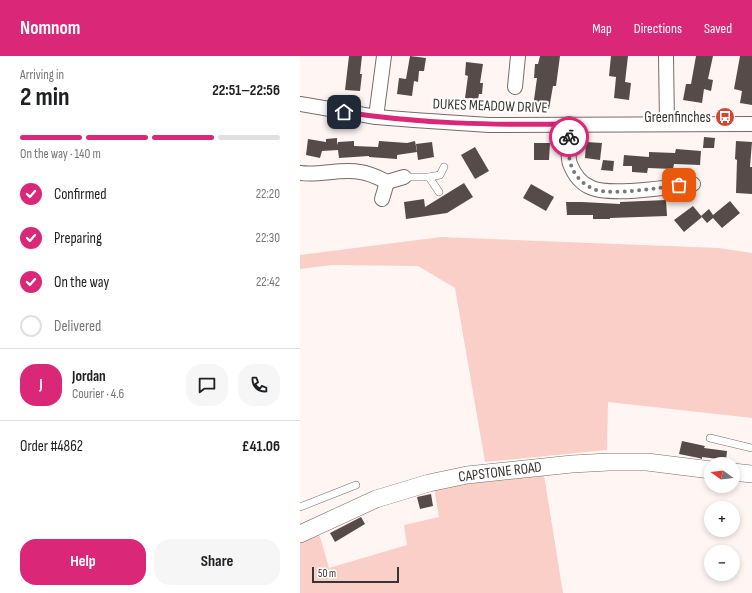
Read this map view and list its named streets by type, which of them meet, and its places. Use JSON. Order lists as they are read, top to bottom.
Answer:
{
  "streets": {
    "street": ["DUKES MEADOW DRIVE", "CAPSTONE ROAD"]
  },
  "places": {
    "bus stop": ["Greenfinches"]
  },
  "scale_bar": "50 m",
  "north": "left",
  "page": {
    "header": "Nomnom",
    "nav": ["Map", "Directions", "Saved"],
    "heading": ["2 min", "Arriving in", "22:51–22:56"],
    "panel": [
      "Jordan",
      "Courier · 4.6",
      "Order #4862",
      "£41.06"
    ],
    "bar": "On the way · 140 m",
    "list": [
      ["Confirmed", "22:20"],
      ["Preparing", "22:30"],
      ["On the way", "22:42"],
      "Delivered"
    ],
    "round": "J",
    "map_buttons": ["+", "−"],
    "buttons": ["Help", "Share"],
    "scale": "50 m"
  }
}
